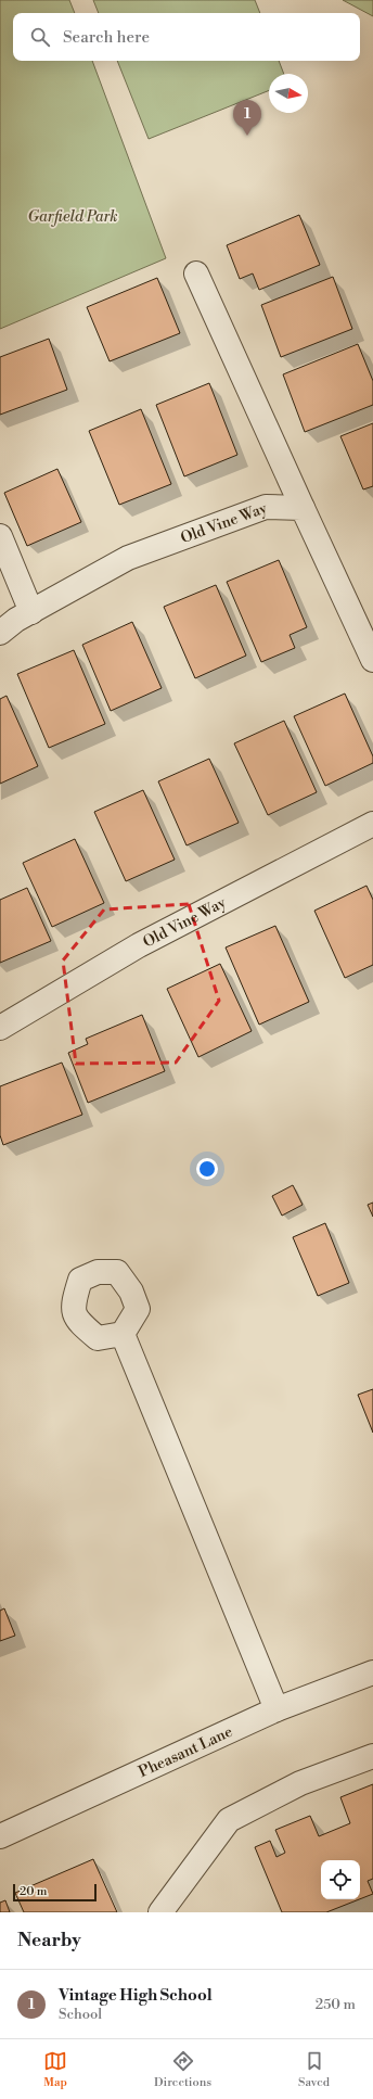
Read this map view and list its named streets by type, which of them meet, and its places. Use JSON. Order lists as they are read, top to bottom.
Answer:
{
  "streets": {
    "street": ["Old Vine Way", "Pheasant Lane"]
  },
  "parks": ["Garfield Park"],
  "scale_bar": "20 m",
  "north": "right",
  "page": {
    "search": "Search here",
    "pins": "1",
    "scale": "20 m",
    "heading": "Nearby",
    "list": [
      {
        "mark": "1",
        "name": "Vintage High School",
        "note": "School",
        "value": "250 m"
      }
    ],
    "nav": ["Map", "Directions", "Saved"]
  }
}
